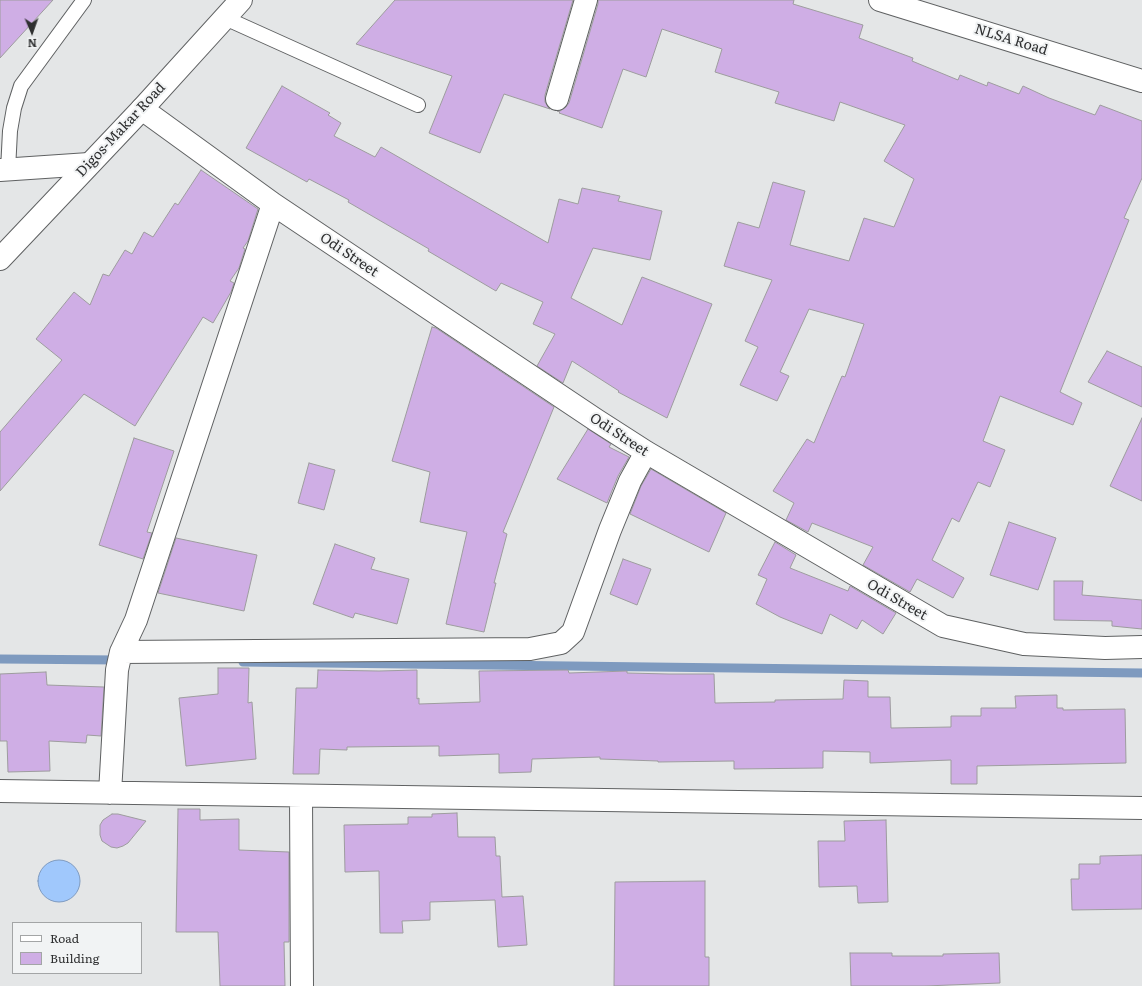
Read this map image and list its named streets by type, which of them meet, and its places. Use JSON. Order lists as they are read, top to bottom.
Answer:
{
  "streets": {
    "street": ["NLSA Road", "Digos-Makar Road", "Odi Street"]
  },
  "crossings": [
    ["Digos-Makar Road", "Odi Street"]
  ],
  "legend": ["Road", "Building"],
  "north": "bottom"
}
